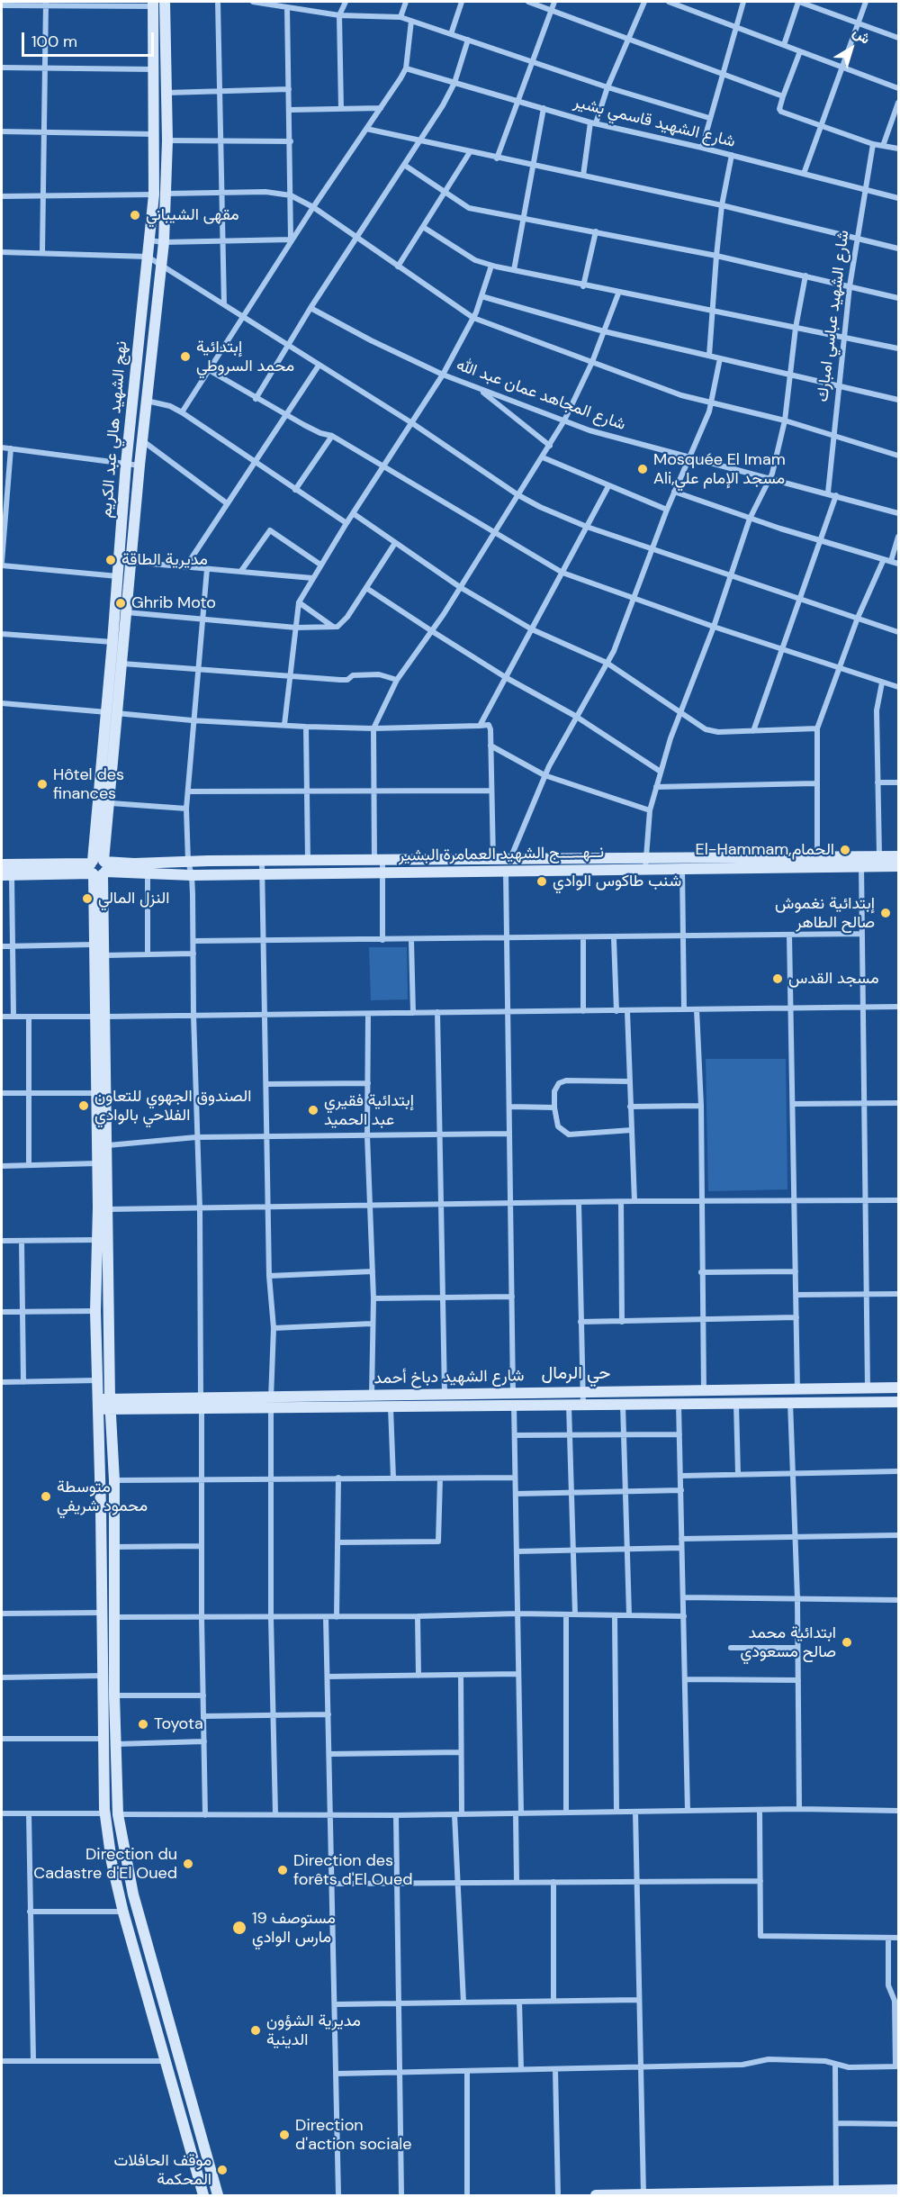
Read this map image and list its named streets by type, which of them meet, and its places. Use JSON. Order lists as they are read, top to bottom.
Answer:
{
  "streets": {
    "main road": ["نهج الشهيد هالي عبد الكريم", "نــهـــــج الشهيد العمامرة البشير", "شارع الشهيد دباخ أحمد"],
    "street": ["شارع الشهيد قاسمي بشير", "شارع الشهيد عباسي امبارك", "شارع المجاهد عمان عبد الله"]
  },
  "crossings": [
    ["شارع الشهيد قاسمي بشير", "شارع الشهيد عباسي امبارك"],
    ["شارع الشهيد عباسي امبارك", "شارع المجاهد عمان عبد الله"],
    ["نهج الشهيد هالي عبد الكريم", "نــهـــــج الشهيد العمامرة البشير"]
  ],
  "districts": ["حي الرمال"],
  "places": [
    "مقهى الشيباني",
    "إبتدائية محمد السروطي",
    "Mosquée El Imam Ali,مسجد الإمام علي",
    "مديرية الطاقة",
    "Ghrib Moto",
    "Hôtel des finances",
    "El-Hammam,الحمام",
    "شنب طاكوس الوادي",
    "النزل المالي",
    "إبتدائية نغموش صالح الطاهر",
    "مسجد القدس",
    "الصندوق الجهوي للتعاون الفلاحي بالوادي",
    "إبتدائية فقيري عبد الحميد",
    "متوسطة محمود شريفي",
    "ابتدائية محمد صالح مسعودي",
    "Toyota",
    "Direction du Cadastre d'El Oued",
    "Direction des forêts d'El Oued",
    "مستوصف 19 مارس الوادي",
    "مديرية الشؤون الدينية",
    "Direction d'action sociale",
    "موقف الحافلات المحكمة"
  ],
  "scale_bar": "100 m",
  "north": "top right"
}
